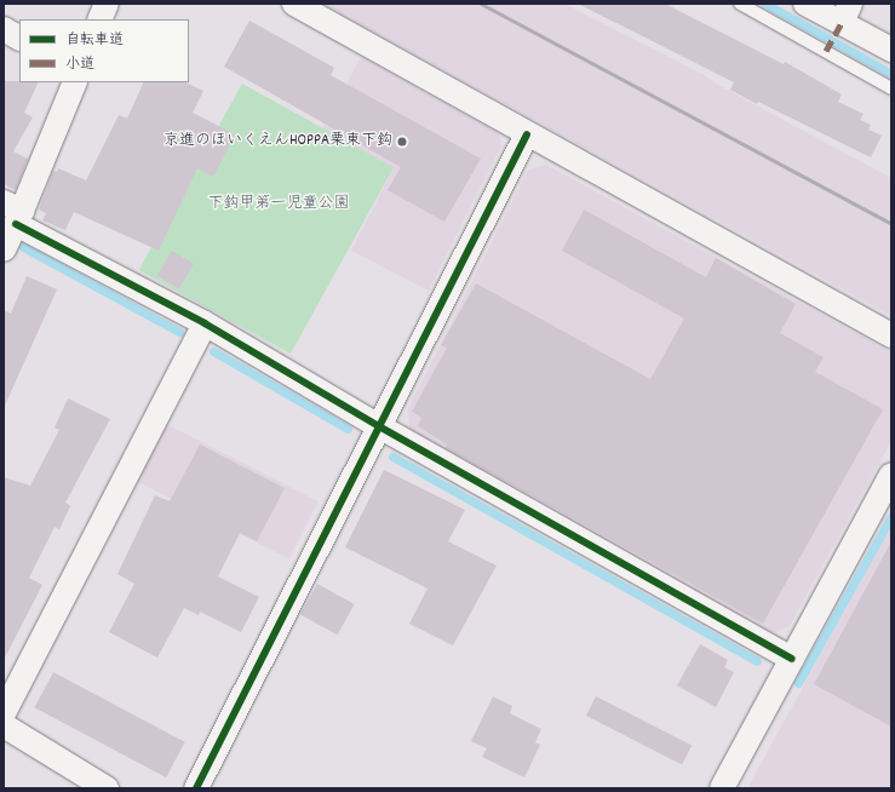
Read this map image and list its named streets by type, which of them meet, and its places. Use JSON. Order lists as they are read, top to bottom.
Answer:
{
  "parks": ["下鈎甲第一児童公園"],
  "places": ["京進のほいくえんHOPPA栗東下鈎"],
  "legend": ["自転車道", "小道"]
}
